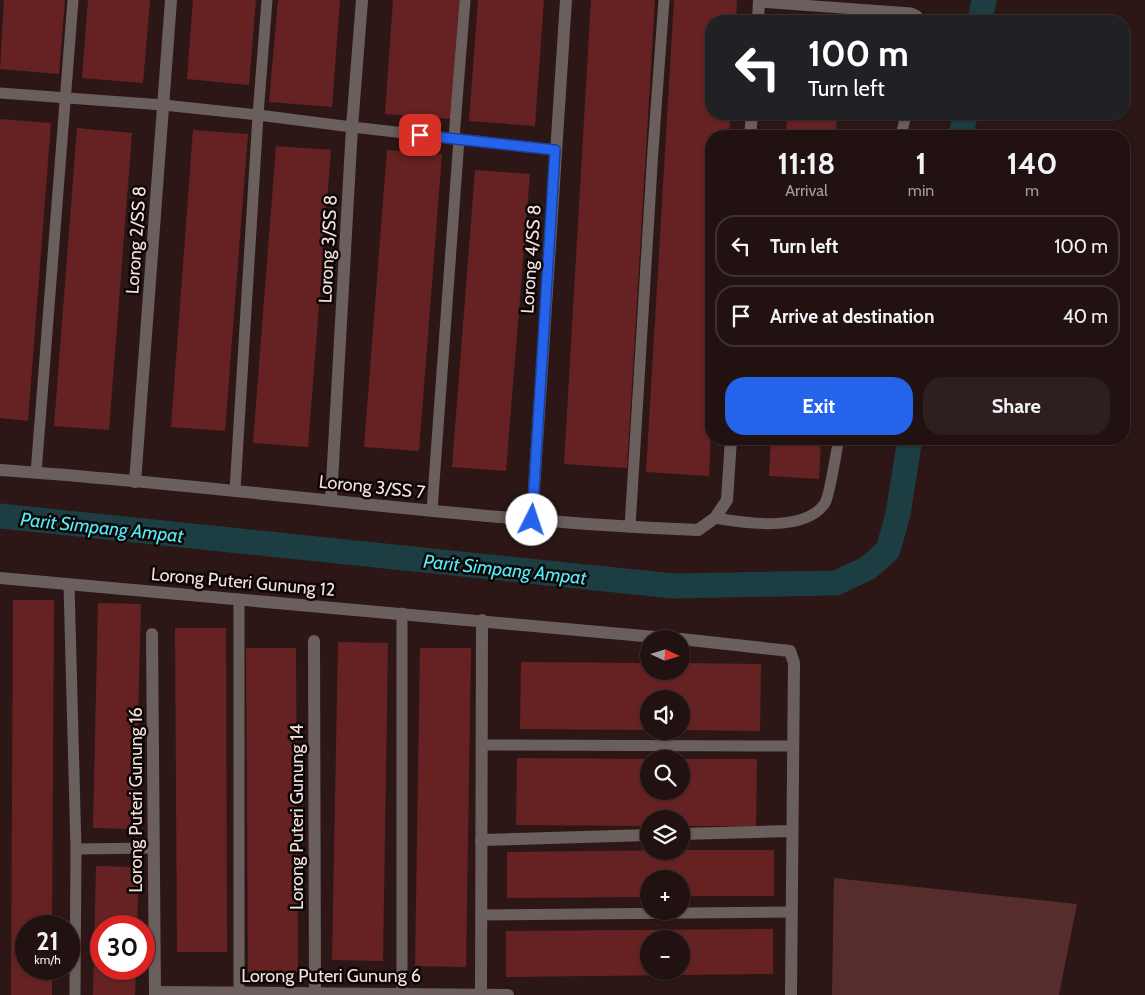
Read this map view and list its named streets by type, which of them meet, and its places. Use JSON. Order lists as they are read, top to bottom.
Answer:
{
  "streets": {
    "street": [
      "Lorong 2/SS 8",
      "Lorong 3/SS 8",
      "Lorong 4/SS 8",
      "Lorong 3/SS 7",
      "Lorong Puteri Gunung 12",
      "Lorong Puteri Gunung 16",
      "Lorong Puteri Gunung 14",
      "Lorong Puteri Gunung 6"
    ]
  },
  "crossings": [
    ["Lorong 2/SS 8", "Lorong 3/SS 7"],
    ["Lorong 3/SS 8", "Lorong 3/SS 7"],
    ["Lorong 4/SS 8", "Lorong 3/SS 7"],
    ["Lorong Puteri Gunung 16", "Lorong Puteri Gunung 6"],
    ["Lorong Puteri Gunung 14", "Lorong Puteri Gunung 6"]
  ],
  "water": ["Parit Simpang Ampat"],
  "north": "right",
  "page": {
    "turn": ["100 m", "Turn left"],
    "eta": [
      "11:18",
      "Arrival",
      "1",
      "min",
      "140",
      "m"
    ],
    "list": [
      {
        "name": "Turn left",
        "value": "100 m"
      },
      {
        "name": "Arrive at destination",
        "value": "40 m"
      }
    ],
    "buttons": ["Exit", "Share"],
    "map_buttons": ["+", "−"],
    "speed": "21 km/h",
    "limit": "30"
  }
}
